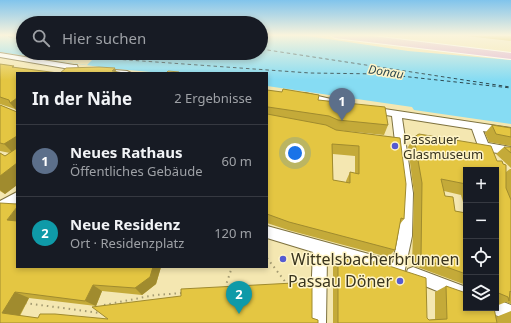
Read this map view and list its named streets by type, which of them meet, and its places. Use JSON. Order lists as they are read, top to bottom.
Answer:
{
  "water": ["Donau"],
  "places": ["Passauer Glasmuseum", "Wittelsbacherbrunnen", "Passau Döner"],
  "page": {
    "search": "Hier suchen",
    "heading": ["In der Nähe", "2 Ergebnisse"],
    "pins": ["1", "2"],
    "list": [
      {
        "mark": "1",
        "name": "Neues Rathaus",
        "note": "Öffentliches Gebäude",
        "value": "60 m"
      },
      {
        "mark": "2",
        "name": "Neue Residenz",
        "note": "Ort · Residenzplatz",
        "value": "120 m"
      }
    ],
    "map_buttons": ["+", "−"]
  }
}
